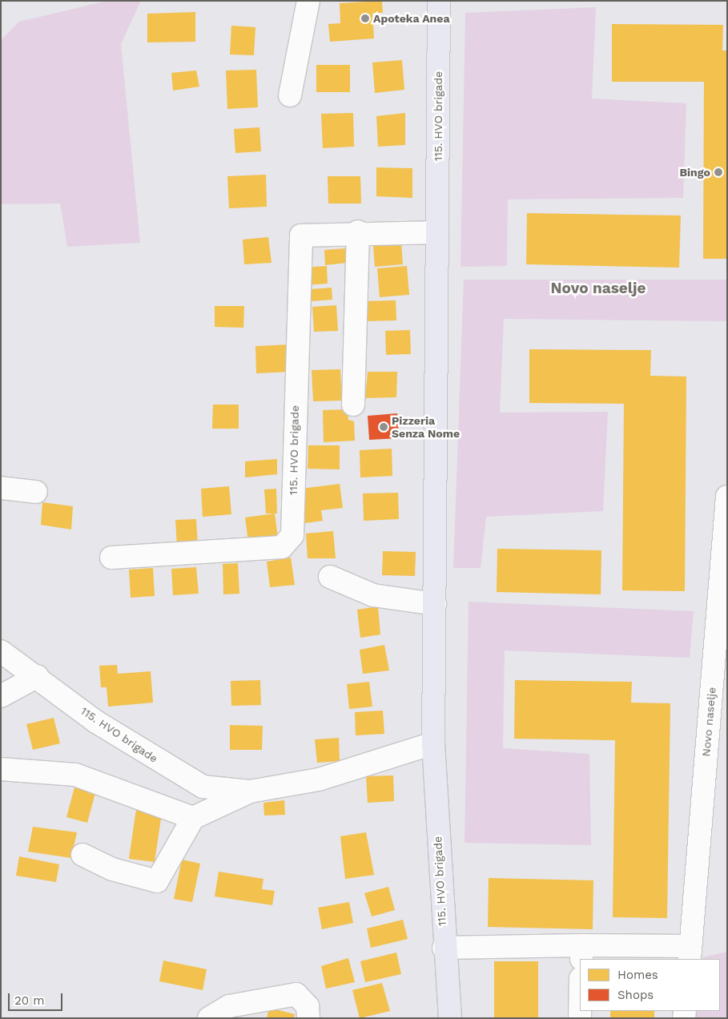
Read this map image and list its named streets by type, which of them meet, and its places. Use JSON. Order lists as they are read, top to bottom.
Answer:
{
  "streets": {
    "main road": ["115. HVO brigade"],
    "street": ["Novo naselje"]
  },
  "crossings": [
    ["115. HVO brigade", "Novo naselje"]
  ],
  "districts": ["Novo naselje"],
  "places": ["Apoteka Anea", "Bingo", "Pizzeria Senza Nome"],
  "legend": ["Homes", "Shops"],
  "scale_bar": "20 m"
}
